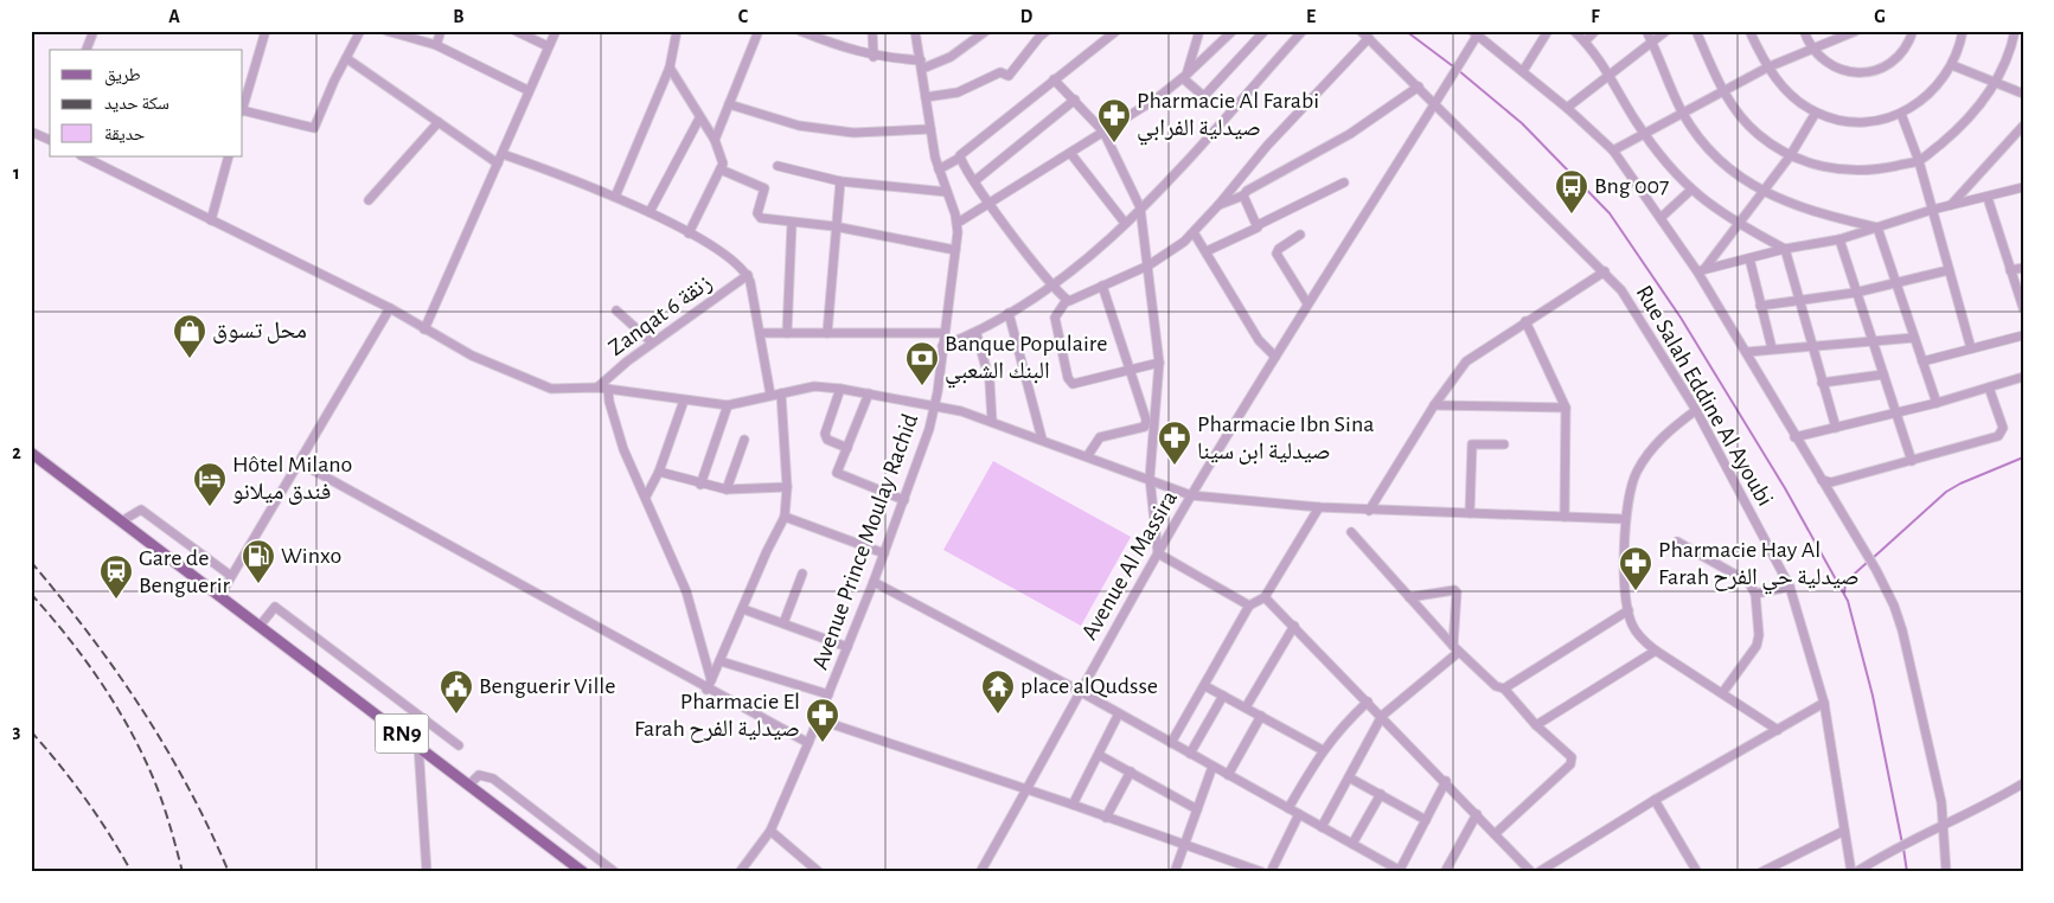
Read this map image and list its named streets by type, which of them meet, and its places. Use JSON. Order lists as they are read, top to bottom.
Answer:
{
  "streets": {
    "main road": ["RN9"],
    "street": [
      "Zanqat 6 زنقة",
      "Rue Salah Eddine Al Ayoubi",
      "Avenue Prince Moulay Rachid",
      "Avenue Al Massira"
    ]
  },
  "crossings": [
    ["Rue Salah Eddine Al Ayoubi", "Avenue Al Massira"]
  ],
  "places": {
    "pharmacy": [
      "Pharmacie Al Farabi صيدلية الفرابي",
      "Pharmacie Ibn Sina صيدلية ابن سينا",
      "Pharmacie Hay Al Farah صيدلية حي الفرح",
      "Pharmacie El Farah صيدلية الفرح"
    ],
    "bus stop": ["Bng 007"],
    "shop": ["محل تسوق"],
    "bank": ["Banque Populaire البنك الشعبي"],
    "hotel": ["Hôtel Milano فندق ميلانو"],
    "fuel station": ["Winxo"],
    "station": ["Gare de Benguerir"],
    "public building": ["Benguerir Ville"],
    "temple": ["place alQudsse"]
  },
  "legend": ["طريق", "سكة حديد", "حديقة"],
  "grid": {
    "columns": [
      "A",
      "B",
      "C",
      "D",
      "E",
      "F",
      "G"
    ],
    "rows": ["1", "2", "3"]
  }
}
